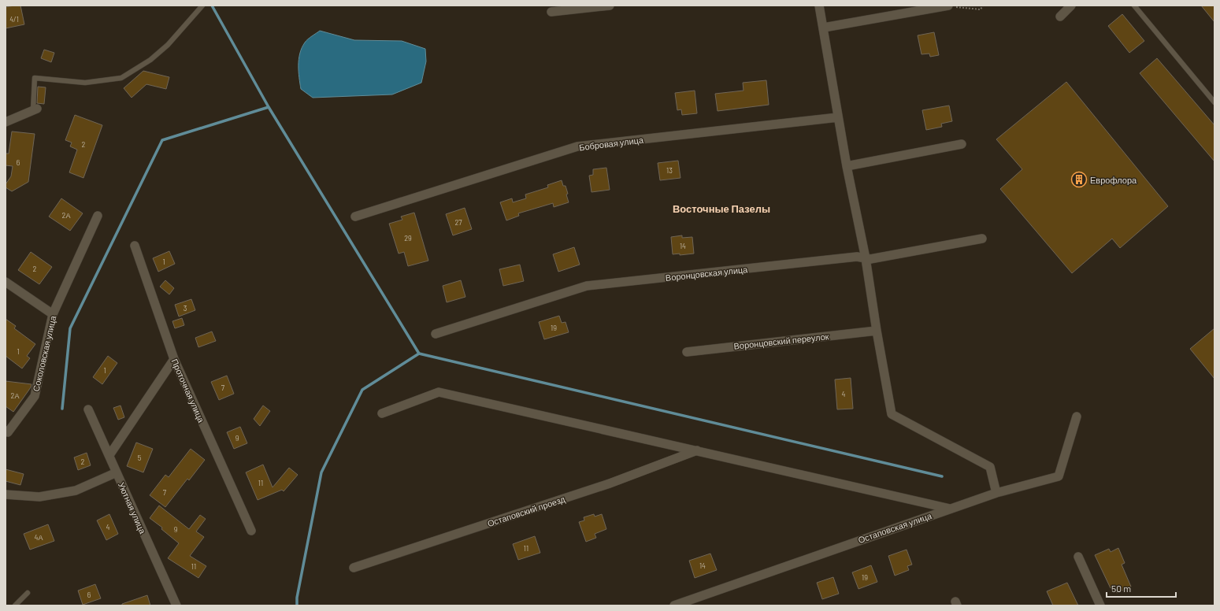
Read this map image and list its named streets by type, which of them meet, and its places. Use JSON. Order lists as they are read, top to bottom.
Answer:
{
  "streets": {
    "street": [
      "Бобровая улица",
      "Воронцовская улица",
      "Воронцовский переулок",
      "Соколовская улица",
      "Проточная улица",
      "Уютная улица",
      "Остаповский проезд",
      "Остаповская улица"
    ]
  },
  "districts": ["Восточные Пазелы"],
  "places": {
    "building": ["Еврофлора"]
  },
  "house_numbers": [
    "4/1",
    "2",
    "6",
    "13",
    "2А",
    "27",
    "29",
    "14",
    "1",
    "2",
    "3",
    "19",
    "1",
    "1",
    "7",
    "4",
    "2А",
    "9",
    "5",
    "2",
    "11",
    "7",
    "4",
    "9",
    "4А",
    "11",
    "14",
    "11",
    "19",
    "6"
  ],
  "scale_bar": "50 m"
}
